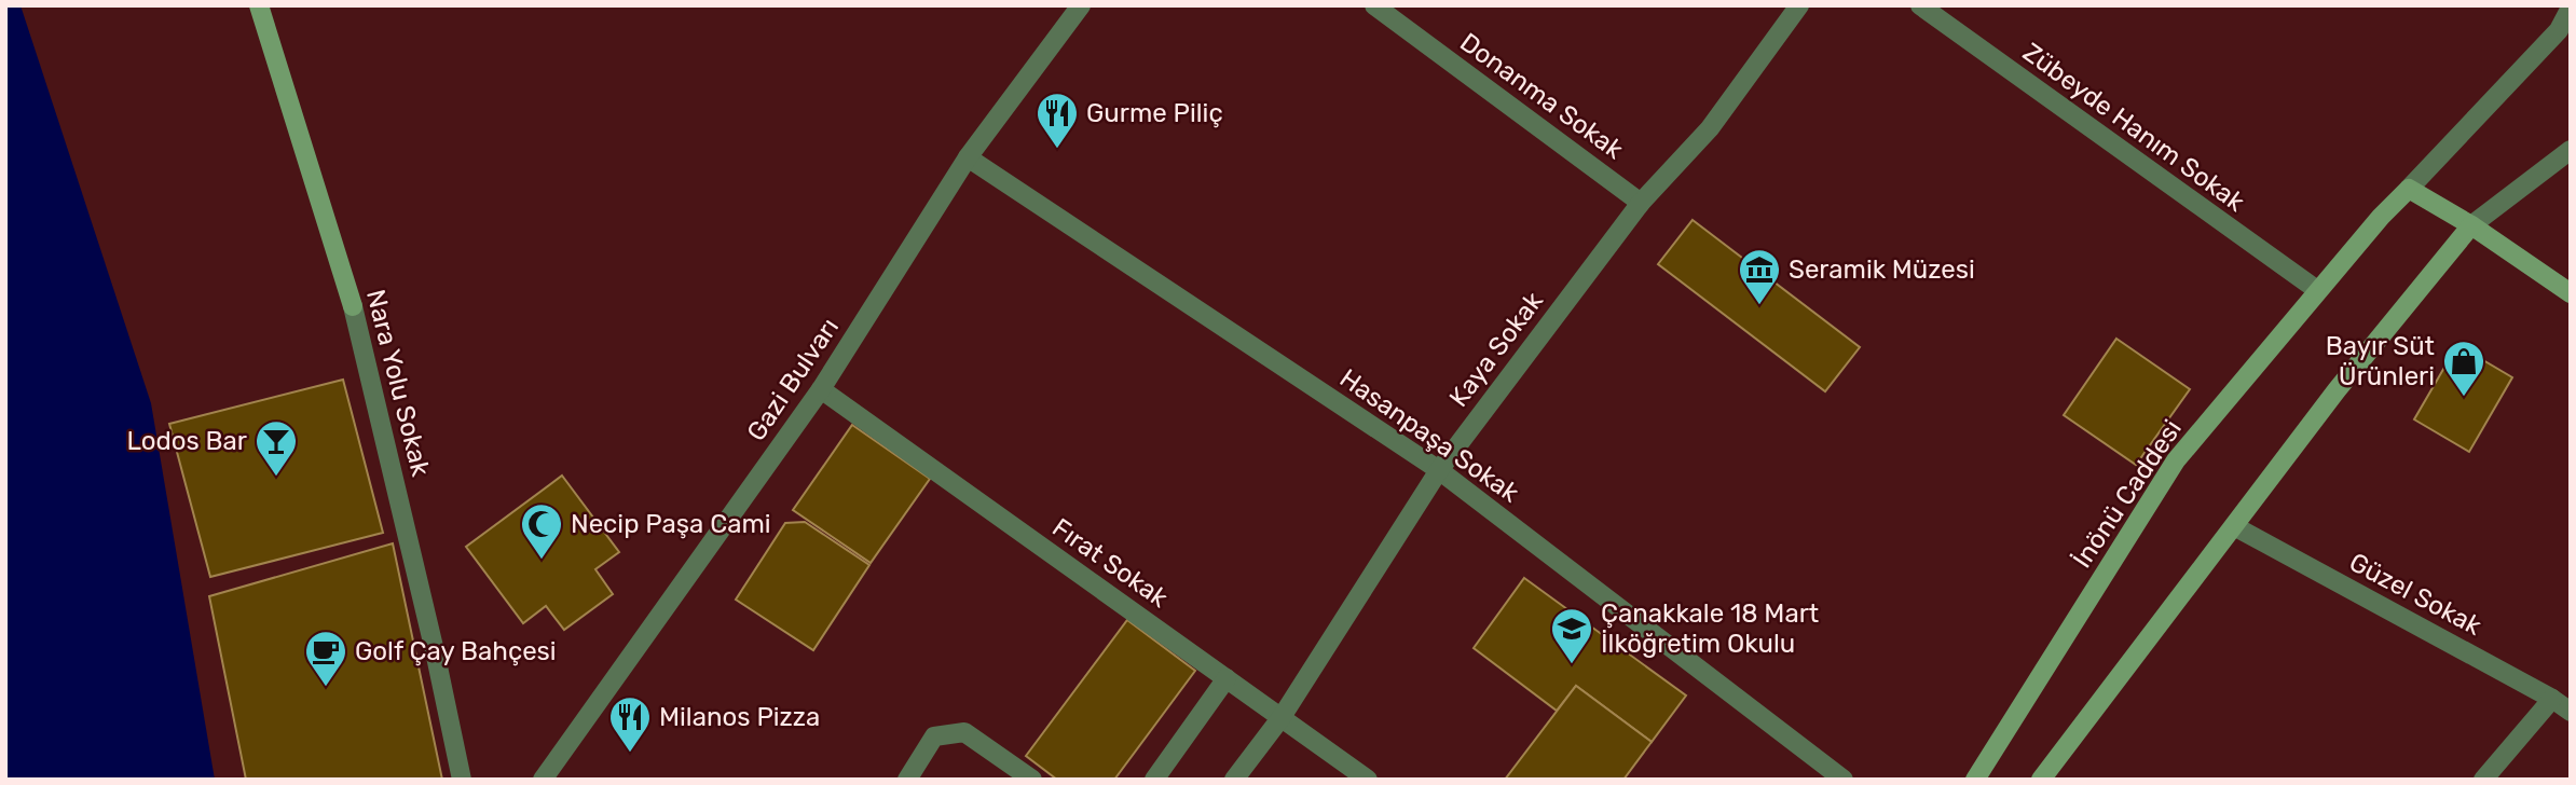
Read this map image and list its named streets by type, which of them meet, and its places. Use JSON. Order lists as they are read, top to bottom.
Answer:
{
  "streets": {
    "main road": ["Nara Yolu Sokak", "İnönü Caddesi"],
    "street": [
      "Donanma Sokak",
      "Zübeyde Hanım Sokak",
      "Kaya Sokak",
      "Gazi Bulvarı",
      "Hasanpaşa Sokak",
      "Fırat Sokak",
      "Güzel Sokak"
    ]
  },
  "crossings": [
    ["Donanma Sokak", "Kaya Sokak"],
    ["Zübeyde Hanım Sokak", "İnönü Caddesi"],
    ["Kaya Sokak", "Hasanpaşa Sokak"],
    ["Kaya Sokak", "Fırat Sokak"],
    ["Gazi Bulvarı", "Hasanpaşa Sokak"],
    ["Gazi Bulvarı", "Fırat Sokak"]
  ],
  "places": {
    "restaurant": ["Gurme Piliç", "Milanos Pizza"],
    "museum": ["Seramik Müzesi"],
    "shop": ["Bayır Süt Ürünleri"],
    "bar": ["Lodos Bar"],
    "mosque": ["Necip Paşa Cami"],
    "school or university": ["Çanakkale 18 Mart İlköğretim Okulu"],
    "cafe": ["Golf Çay Bahçesi"]
  }
}
